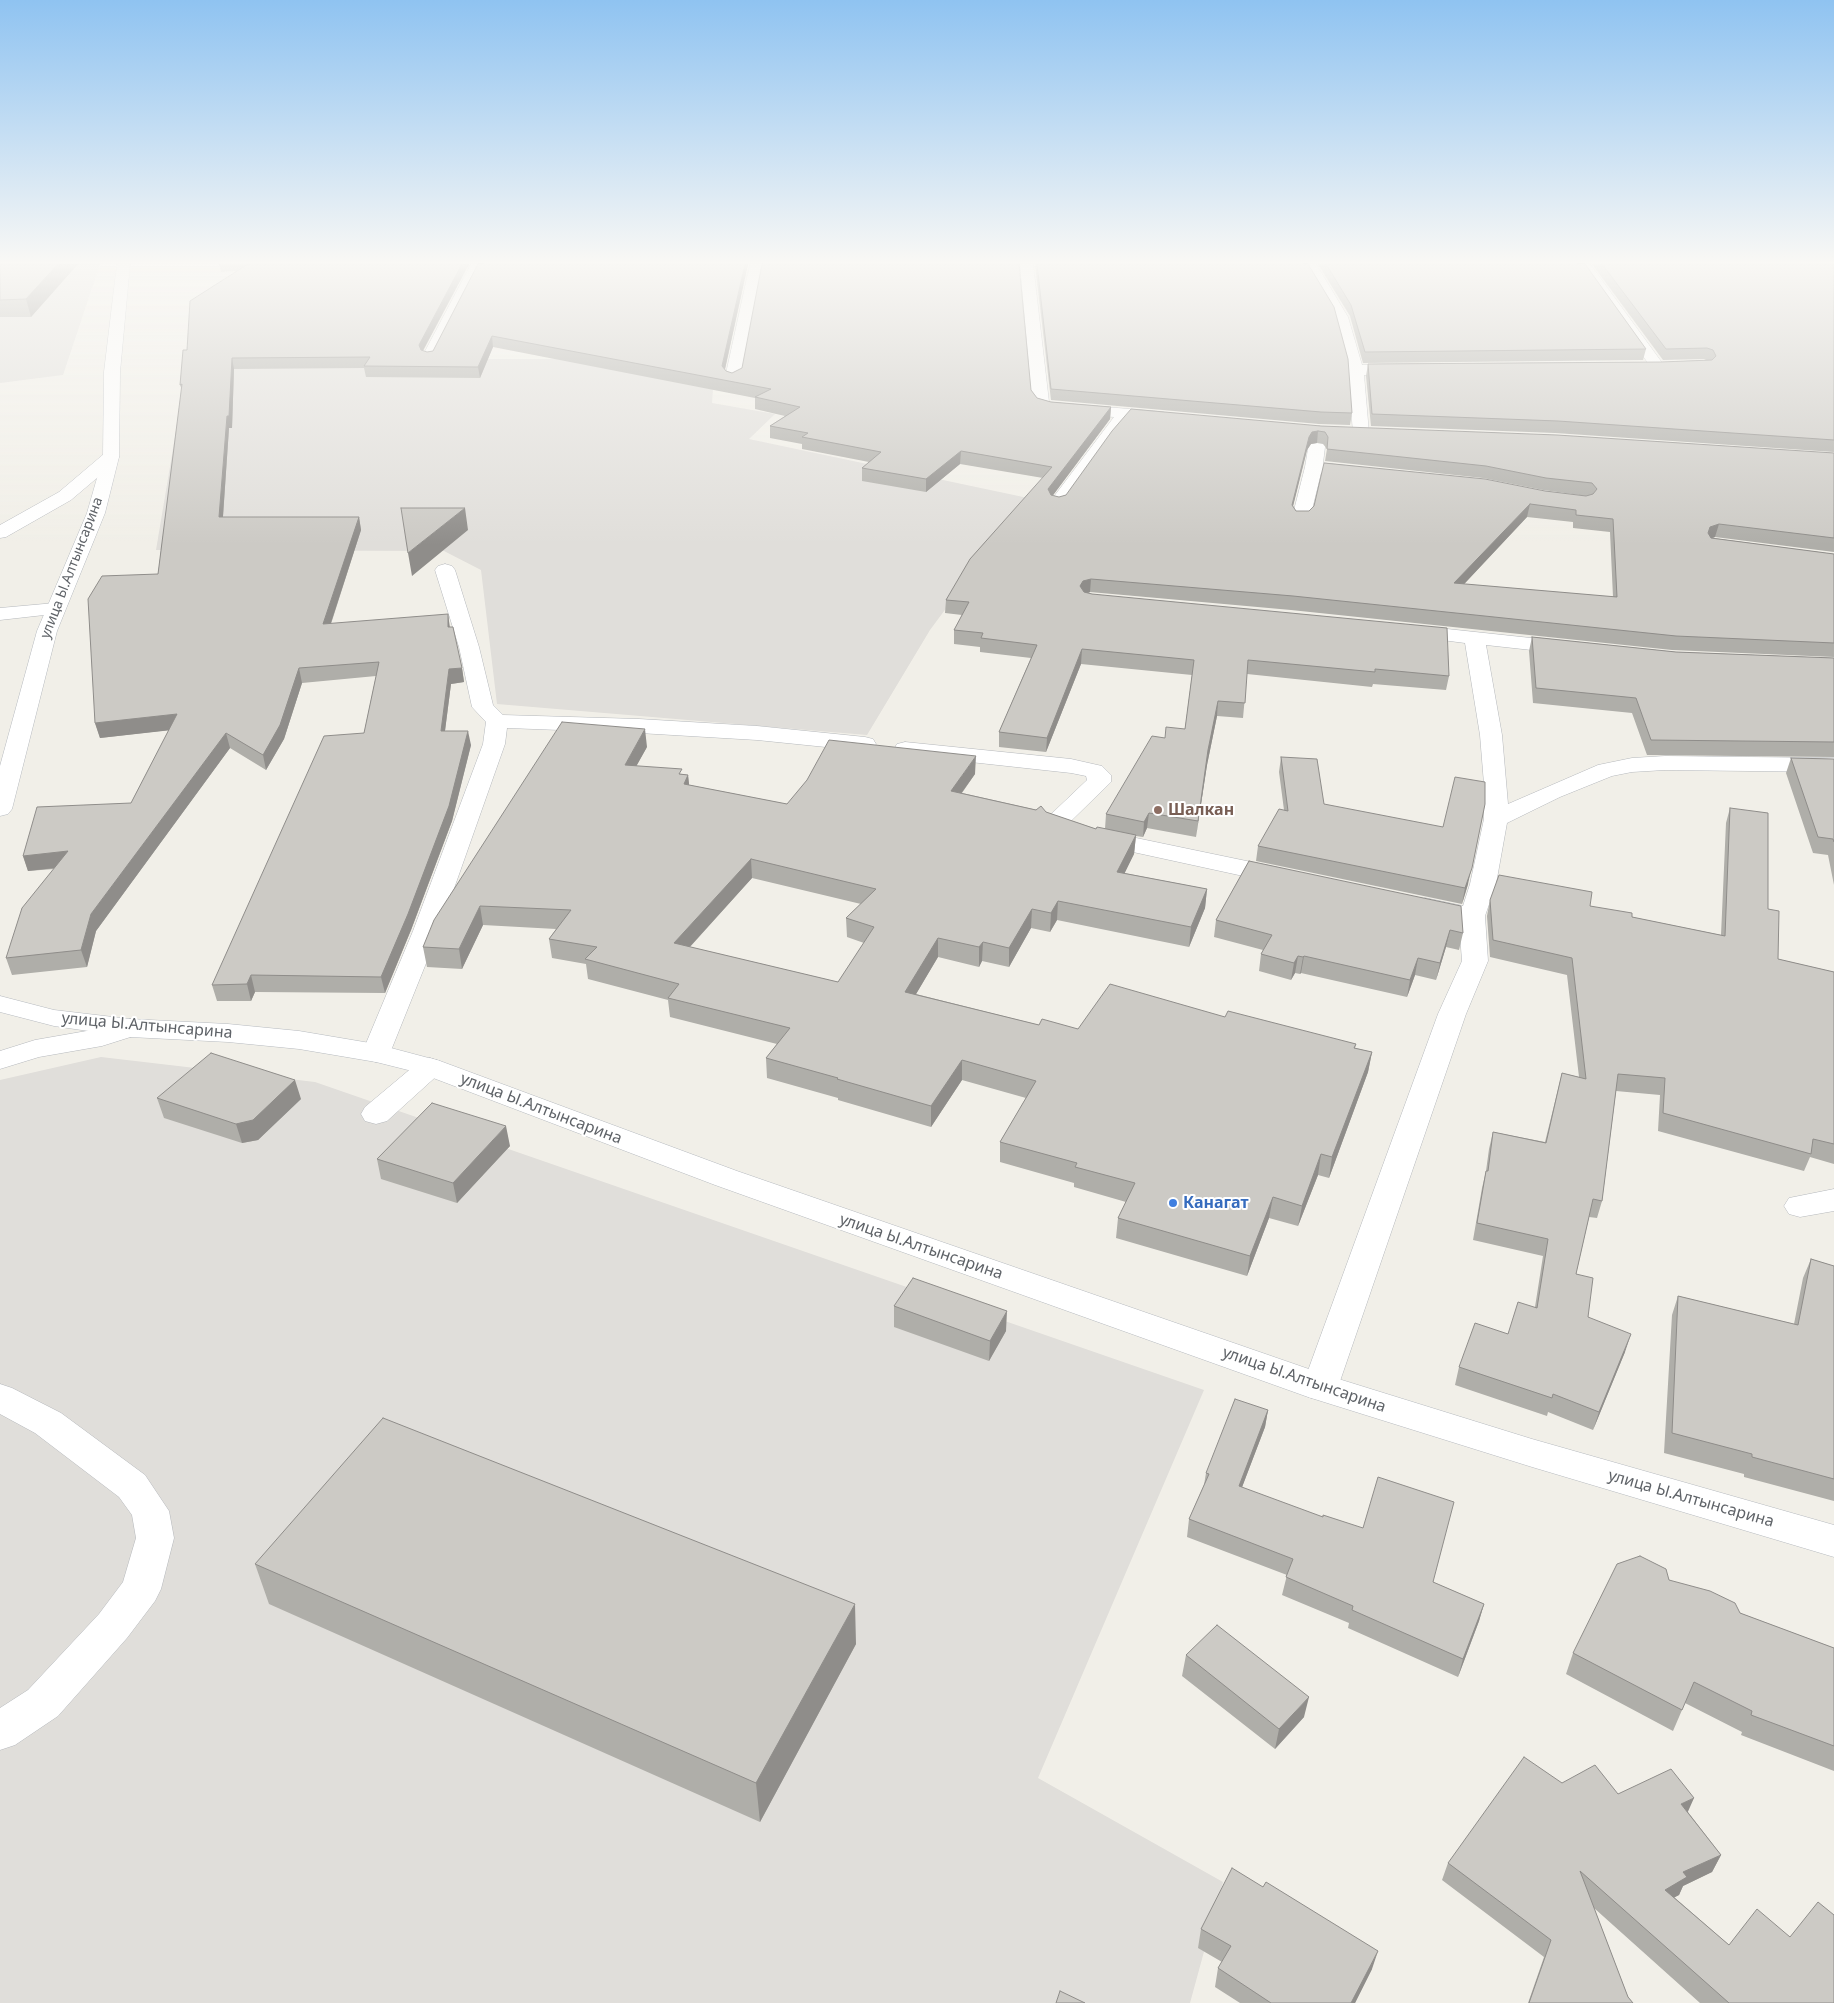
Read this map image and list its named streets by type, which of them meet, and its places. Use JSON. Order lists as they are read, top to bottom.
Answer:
{
  "streets": {
    "street": ["улица Ы.Алтынсарина"]
  },
  "places": ["Шалкан", "Канагат"]
}
